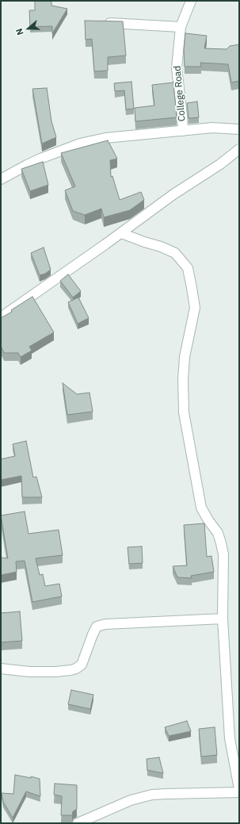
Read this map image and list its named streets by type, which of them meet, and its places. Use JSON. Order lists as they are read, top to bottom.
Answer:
{
  "streets": {
    "street": ["College Road"]
  },
  "north": "left"
}
